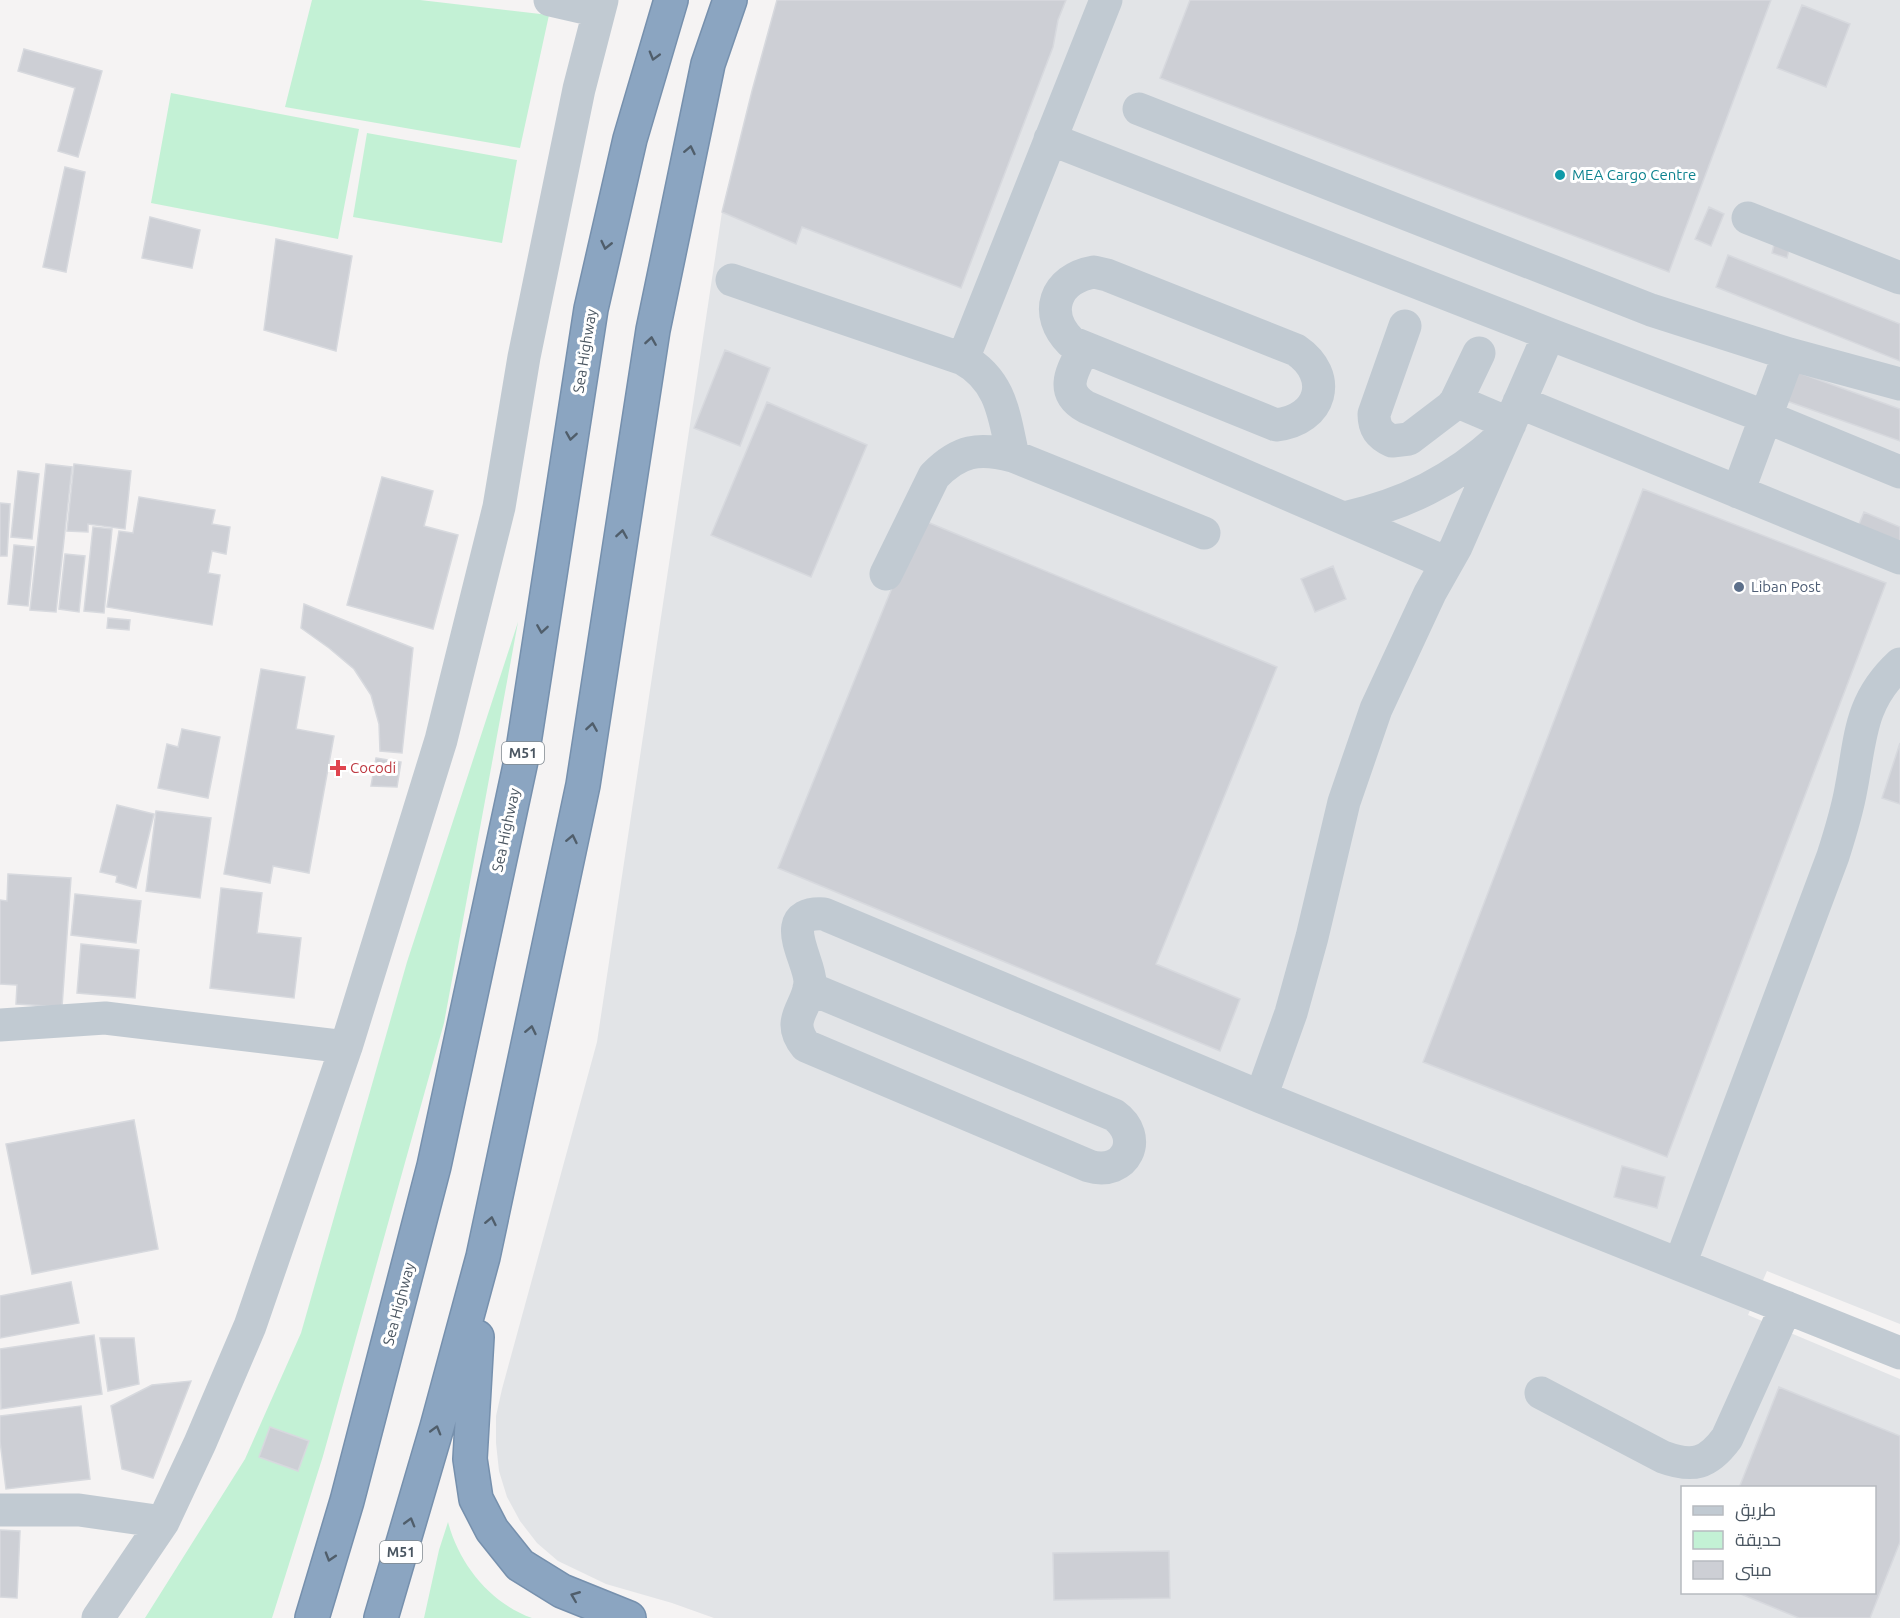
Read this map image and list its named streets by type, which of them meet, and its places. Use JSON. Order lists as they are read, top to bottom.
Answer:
{
  "streets": {
    "highway": ["Sea Highway", "M51"]
  },
  "places": {
    "other": ["MEA Cargo Centre", "Liban Post"],
    "health": ["Cocodi"]
  },
  "legend": ["طريق", "حديقة", "مبنى"]
}
